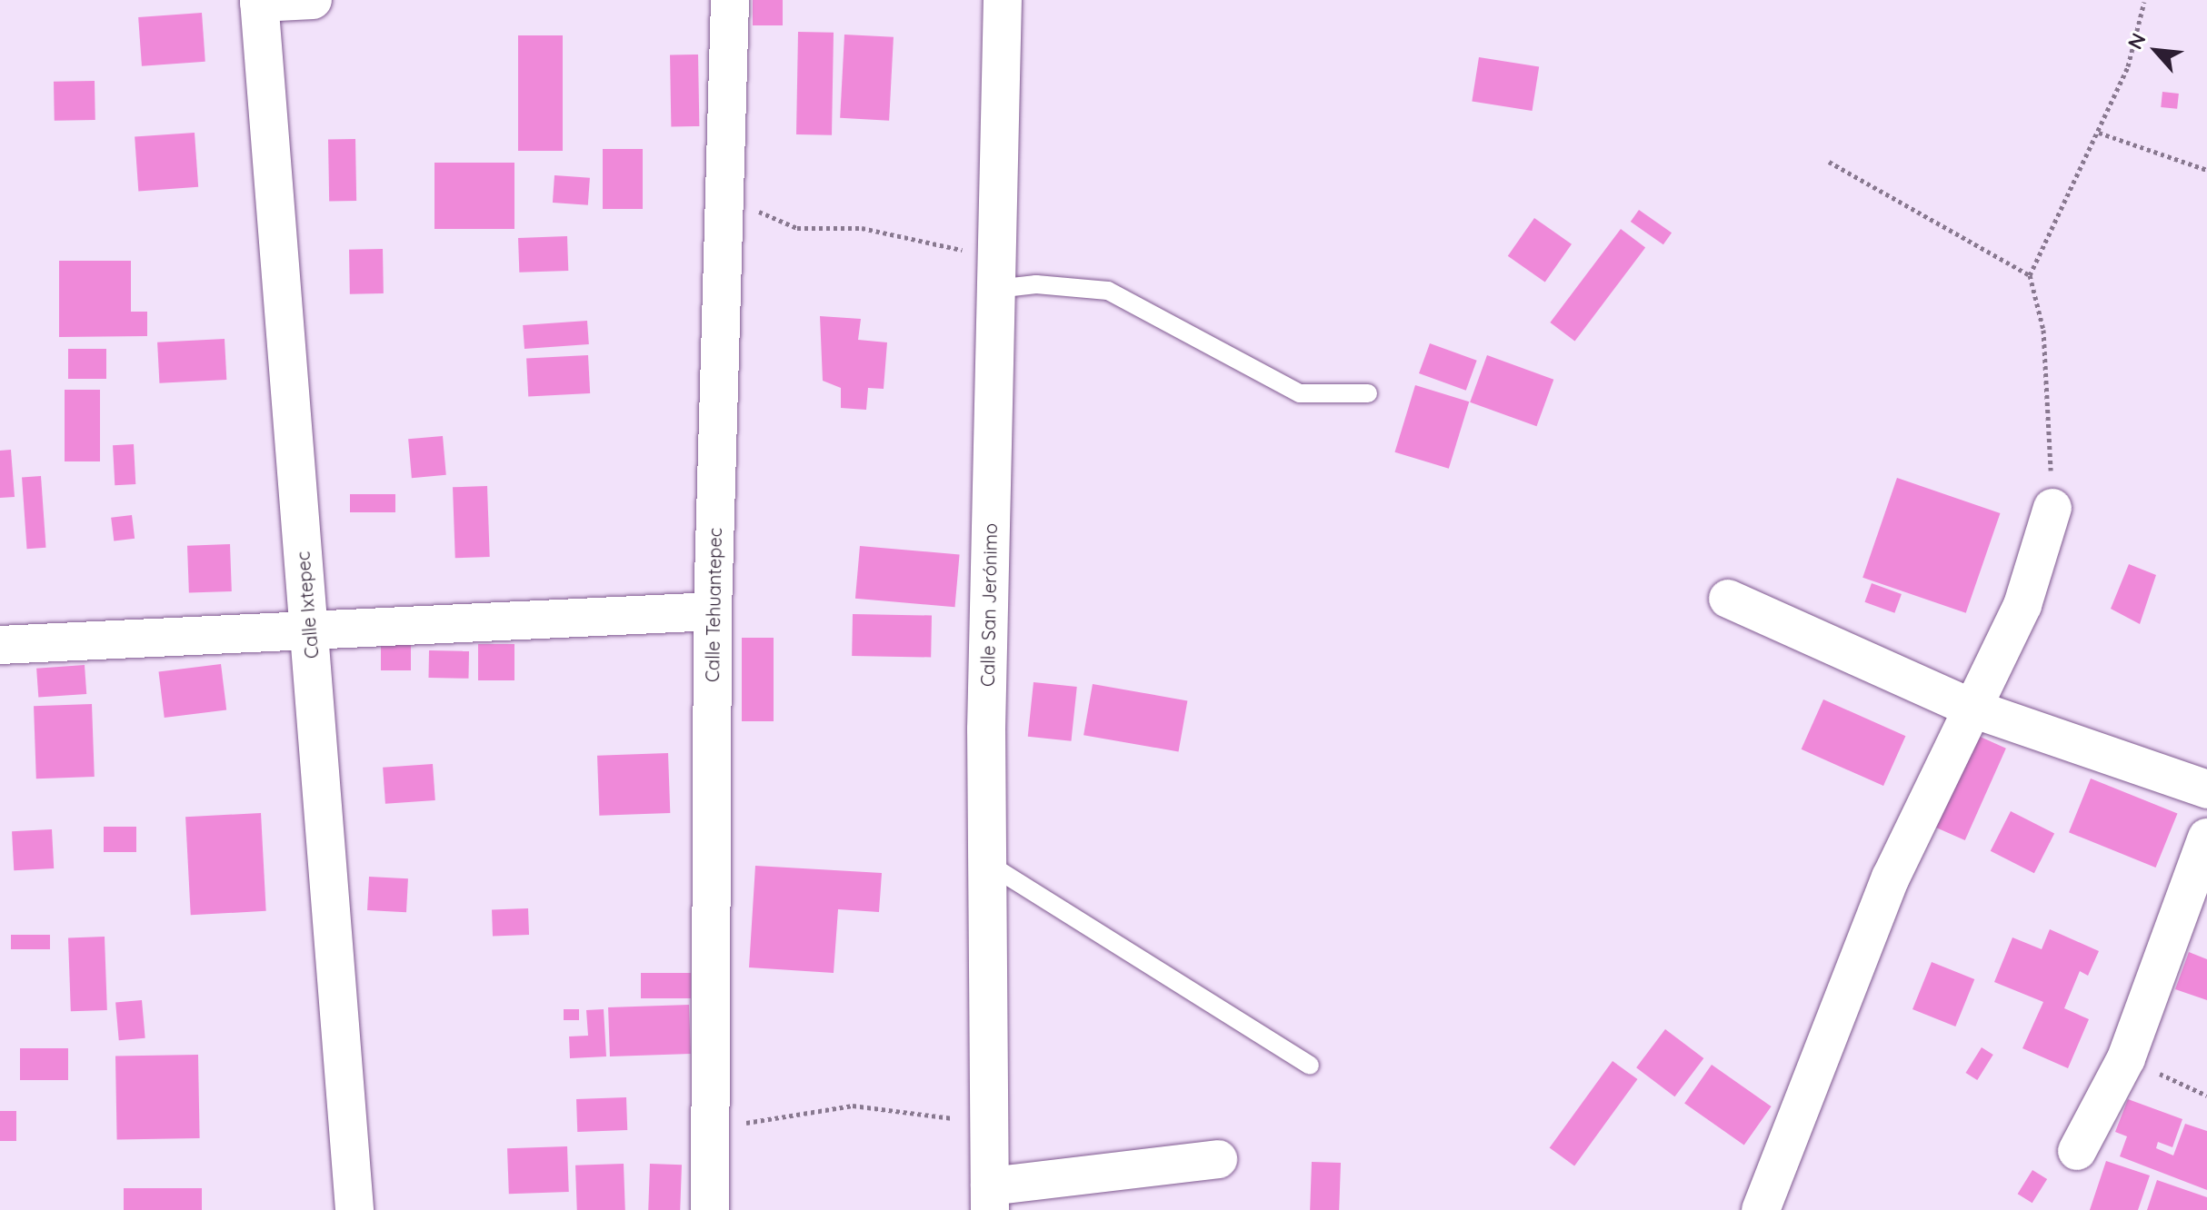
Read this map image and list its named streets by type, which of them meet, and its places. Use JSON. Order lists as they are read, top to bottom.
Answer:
{
  "streets": {
    "street": ["Calle Ixtepec", "Calle Tehuantepec", "Calle San Jerónimo"]
  },
  "north": "top left"
}
